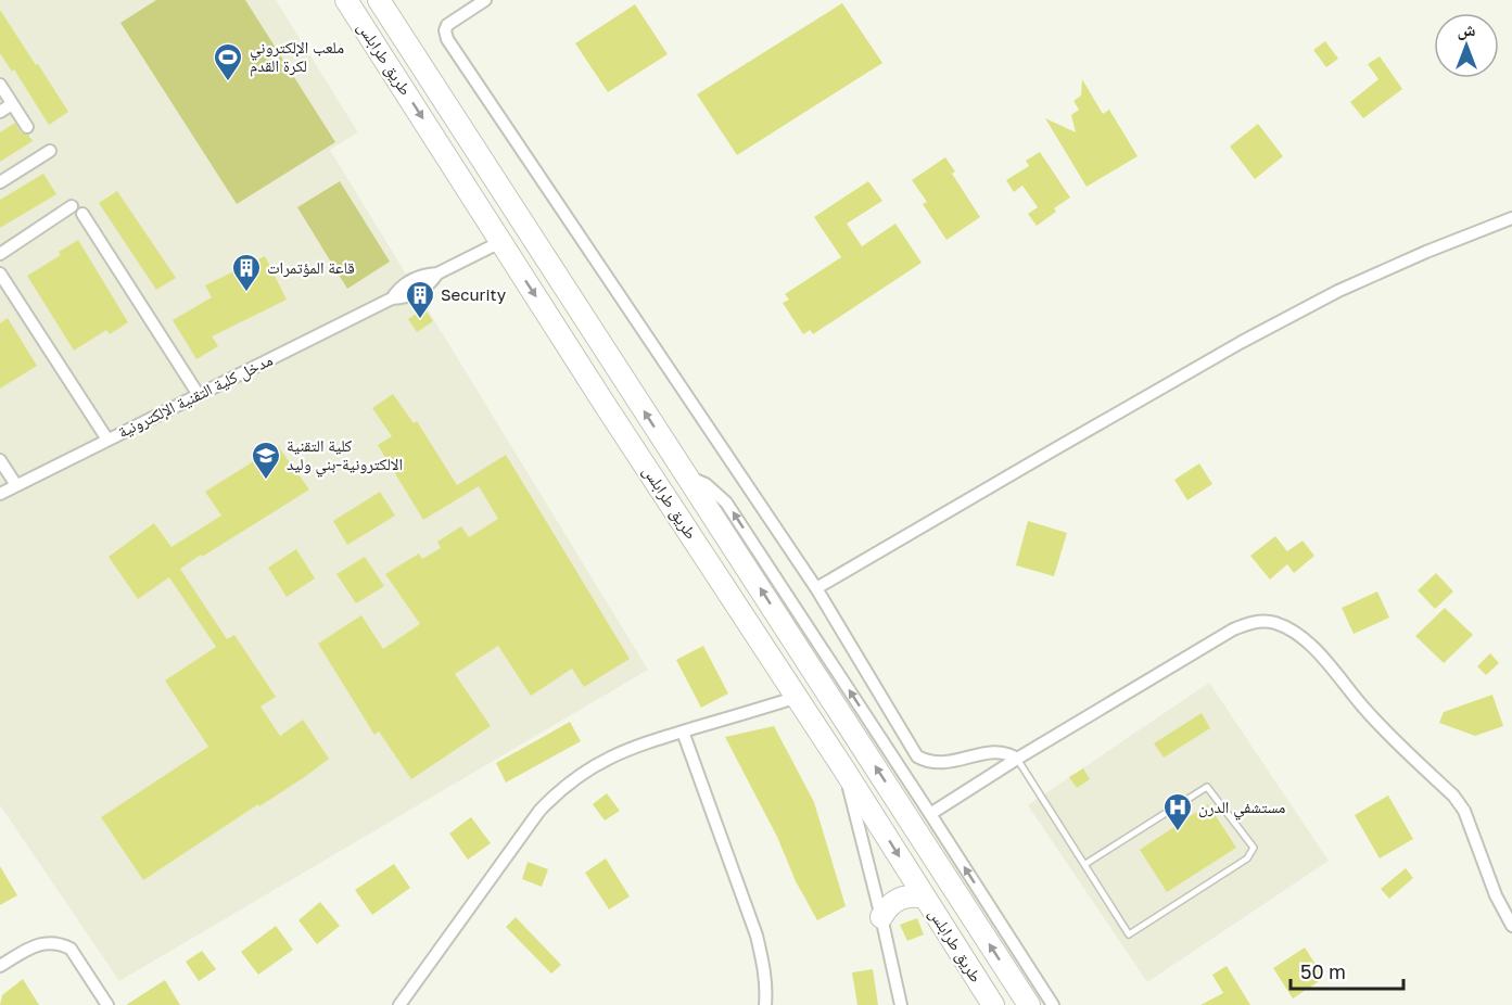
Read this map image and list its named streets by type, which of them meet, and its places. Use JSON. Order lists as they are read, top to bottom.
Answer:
{
  "streets": {
    "highway": ["طريق طرابلس"],
    "street": ["مدخل كلية التقنية الإلكترونية"]
  },
  "crossings": [
    ["طريق طرابلس", "مدخل كلية التقنية الإلكترونية"]
  ],
  "places": {
    "sports": ["ملعب الإلكتروني لكرة القدم"],
    "building": ["قاعة المؤتمرات", "Security"],
    "school or university": ["كلية التقنية الالكترونية-بني وليد"],
    "hospital": ["مستشفي الدرن"]
  },
  "scale_bar": "50 m",
  "north": "top"
}
